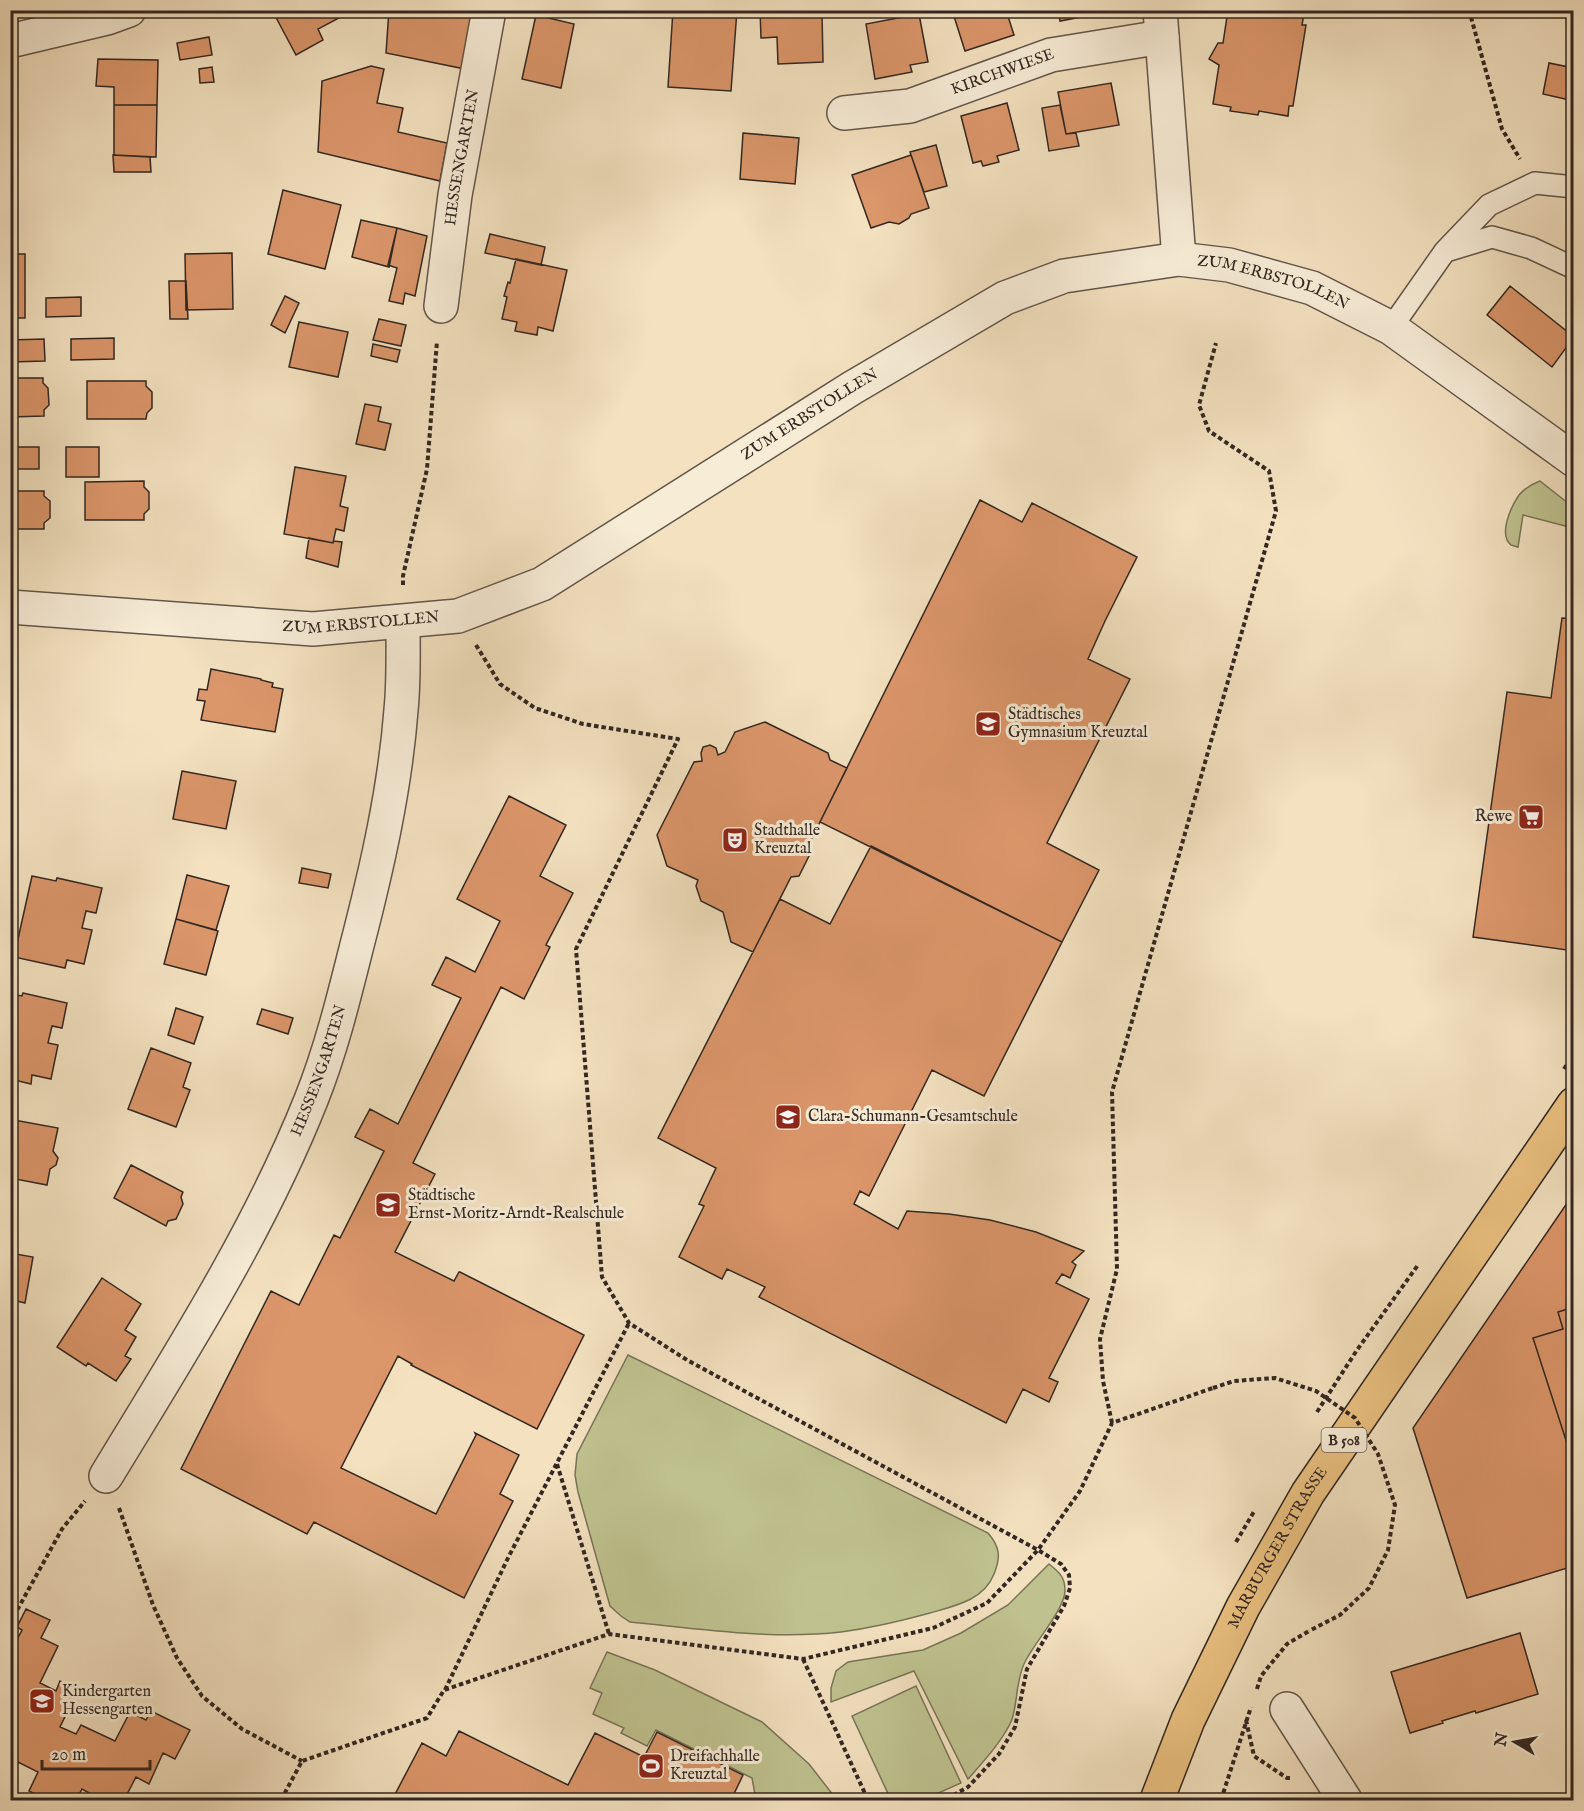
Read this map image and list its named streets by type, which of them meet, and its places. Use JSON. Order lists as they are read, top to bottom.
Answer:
{
  "streets": {
    "main road": ["B 508", "MARBURGER STRASSE"],
    "street": ["KIRCHWIESE", "HESSENGARTEN", "ZUM ERBSTOLLEN"]
  },
  "crossings": [
    ["KIRCHWIESE", "ZUM ERBSTOLLEN"],
    ["HESSENGARTEN", "ZUM ERBSTOLLEN"]
  ],
  "places": {
    "school or university": [
      "Städtisches Gymnasium Kreuztal",
      "Clara-Schumann-Gesamtschule",
      "Städtische Ernst-Moritz-Arndt-Realschule",
      "Kindergarten Hessengarten"
    ],
    "supermarket": ["Rewe"],
    "theatre": ["Stadthalle Kreuztal"],
    "sports": ["Dreifachhalle Kreuztal"]
  },
  "scale_bar": "20 m",
  "north": "left"
}
